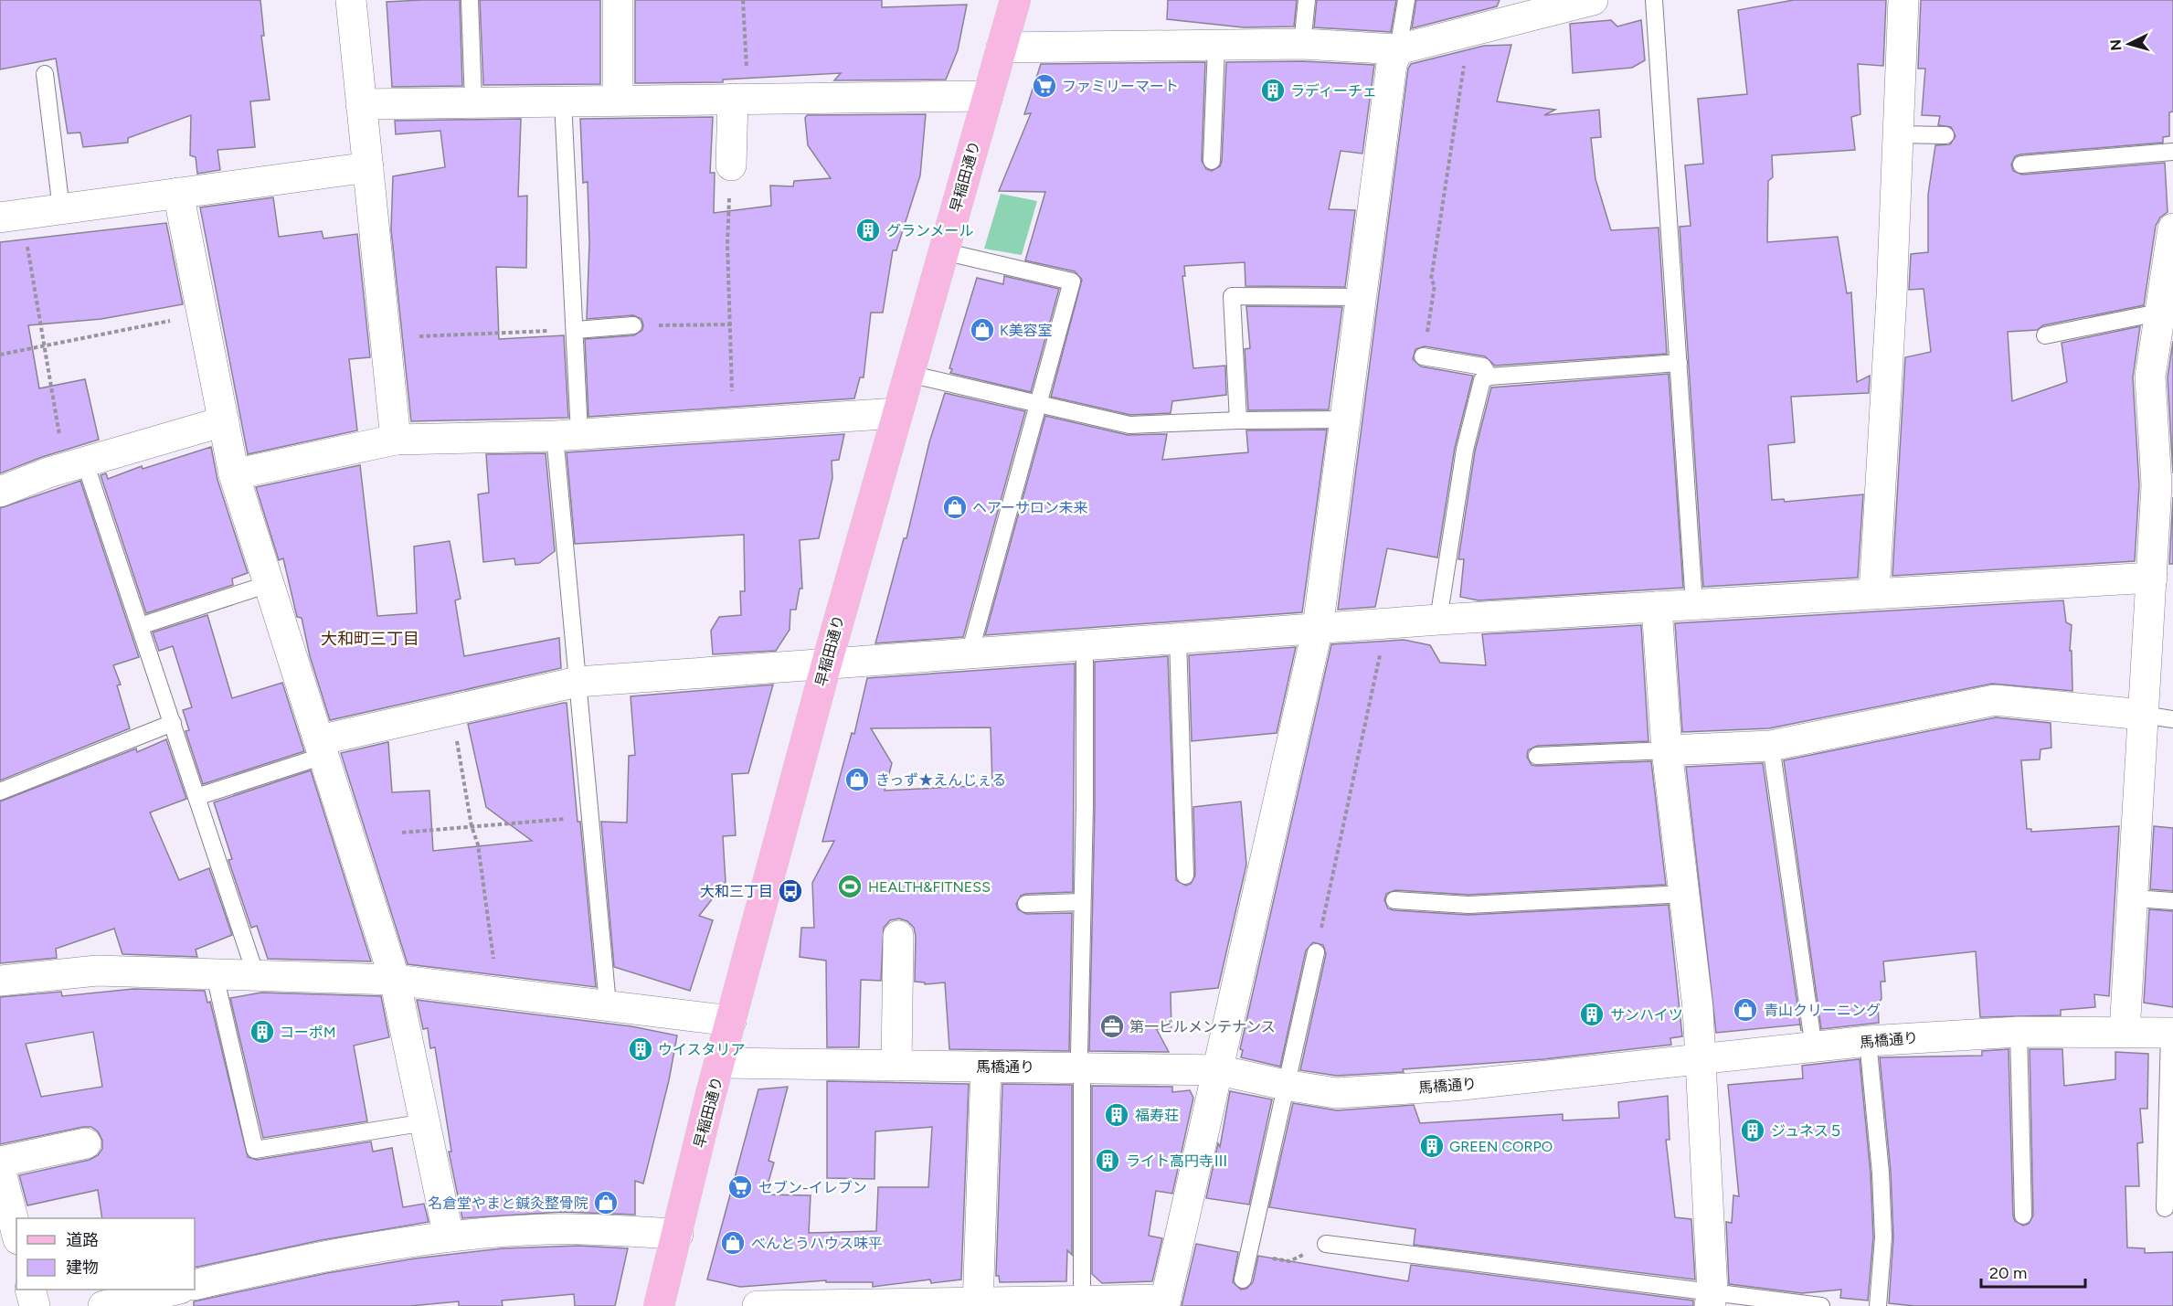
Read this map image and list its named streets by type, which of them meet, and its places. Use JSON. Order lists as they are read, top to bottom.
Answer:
{
  "streets": {
    "main road": ["早稲田通り"],
    "street": ["馬橋通り"]
  },
  "crossings": [
    ["早稲田通り", "馬橋通り"]
  ],
  "districts": ["大和町三丁目"],
  "places": {
    "supermarket": ["ファミリーマート", "セブン-イレブン"],
    "building": [
      "ラディーチェ",
      "グランメール",
      "サンハイツ",
      "コーポM",
      "ウイスタリア",
      "福寿荘",
      "ジュネス５",
      "GREEN CORPO",
      "ライト高円寺Ⅲ"
    ],
    "shop": [
      "K美容室",
      "ヘアーサロン未来",
      "きっず★えんじぇる",
      "青山クリーニング",
      "名倉堂やまと鍼灸整骨院",
      "べんとうハウス味平"
    ],
    "sports": ["HEALTH&FITNESS"],
    "bus stop": ["大和三丁目"],
    "office": ["第一ビルメンテナンス"]
  },
  "legend": ["道路", "建物"],
  "scale_bar": "20 m",
  "north": "left"
}
